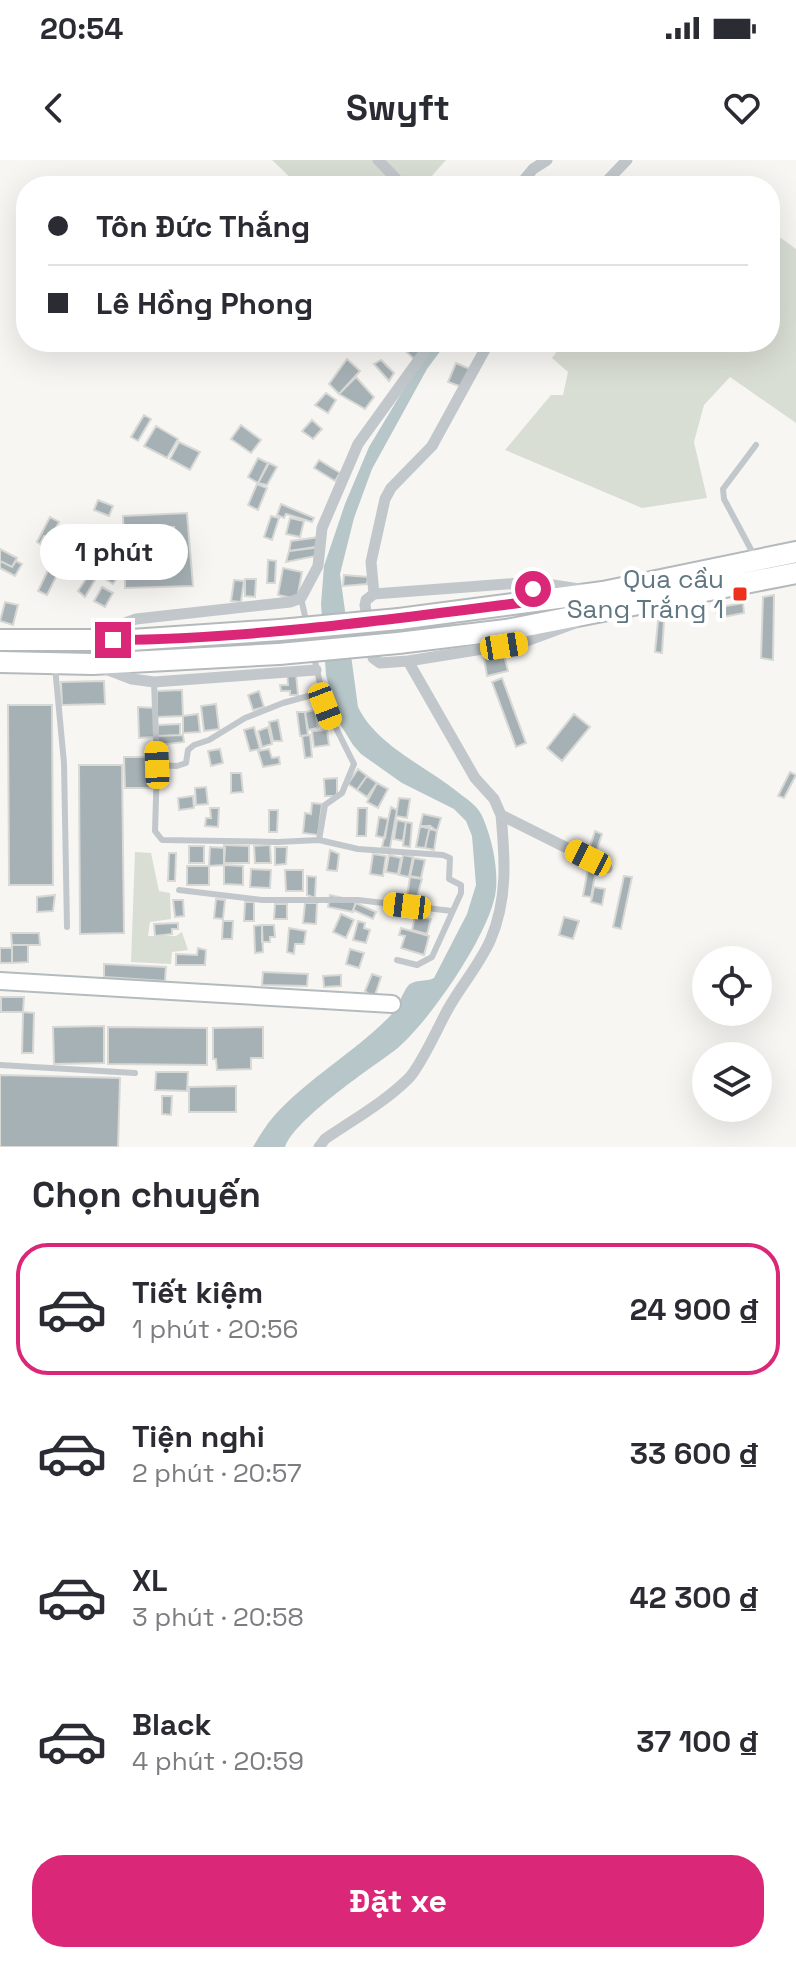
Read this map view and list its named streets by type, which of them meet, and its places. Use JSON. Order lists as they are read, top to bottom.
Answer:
{
  "places": {
    "transit": ["Qua cầu Sang Trắng 1"]
  },
  "page": {
    "status": "20:54",
    "header": "Swyft",
    "banner": ["Tôn Đức Thắng", "Lê Hồng Phong"],
    "bubble": "1 phút",
    "heading": "Chọn chuyến",
    "list": [
      {
        "name": "Tiết kiệm",
        "note": "1 phút · 20:56",
        "value": "24 900 ₫"
      },
      {
        "name": "Tiện nghi",
        "note": "2 phút · 20:57",
        "value": "33 600 ₫"
      },
      {
        "name": "XL",
        "note": "3 phút · 20:58",
        "value": "42 300 ₫"
      },
      {
        "name": "Black",
        "note": "4 phút · 20:59",
        "value": "37 100 ₫"
      }
    ],
    "buttons": "Đặt xe"
  }
}
